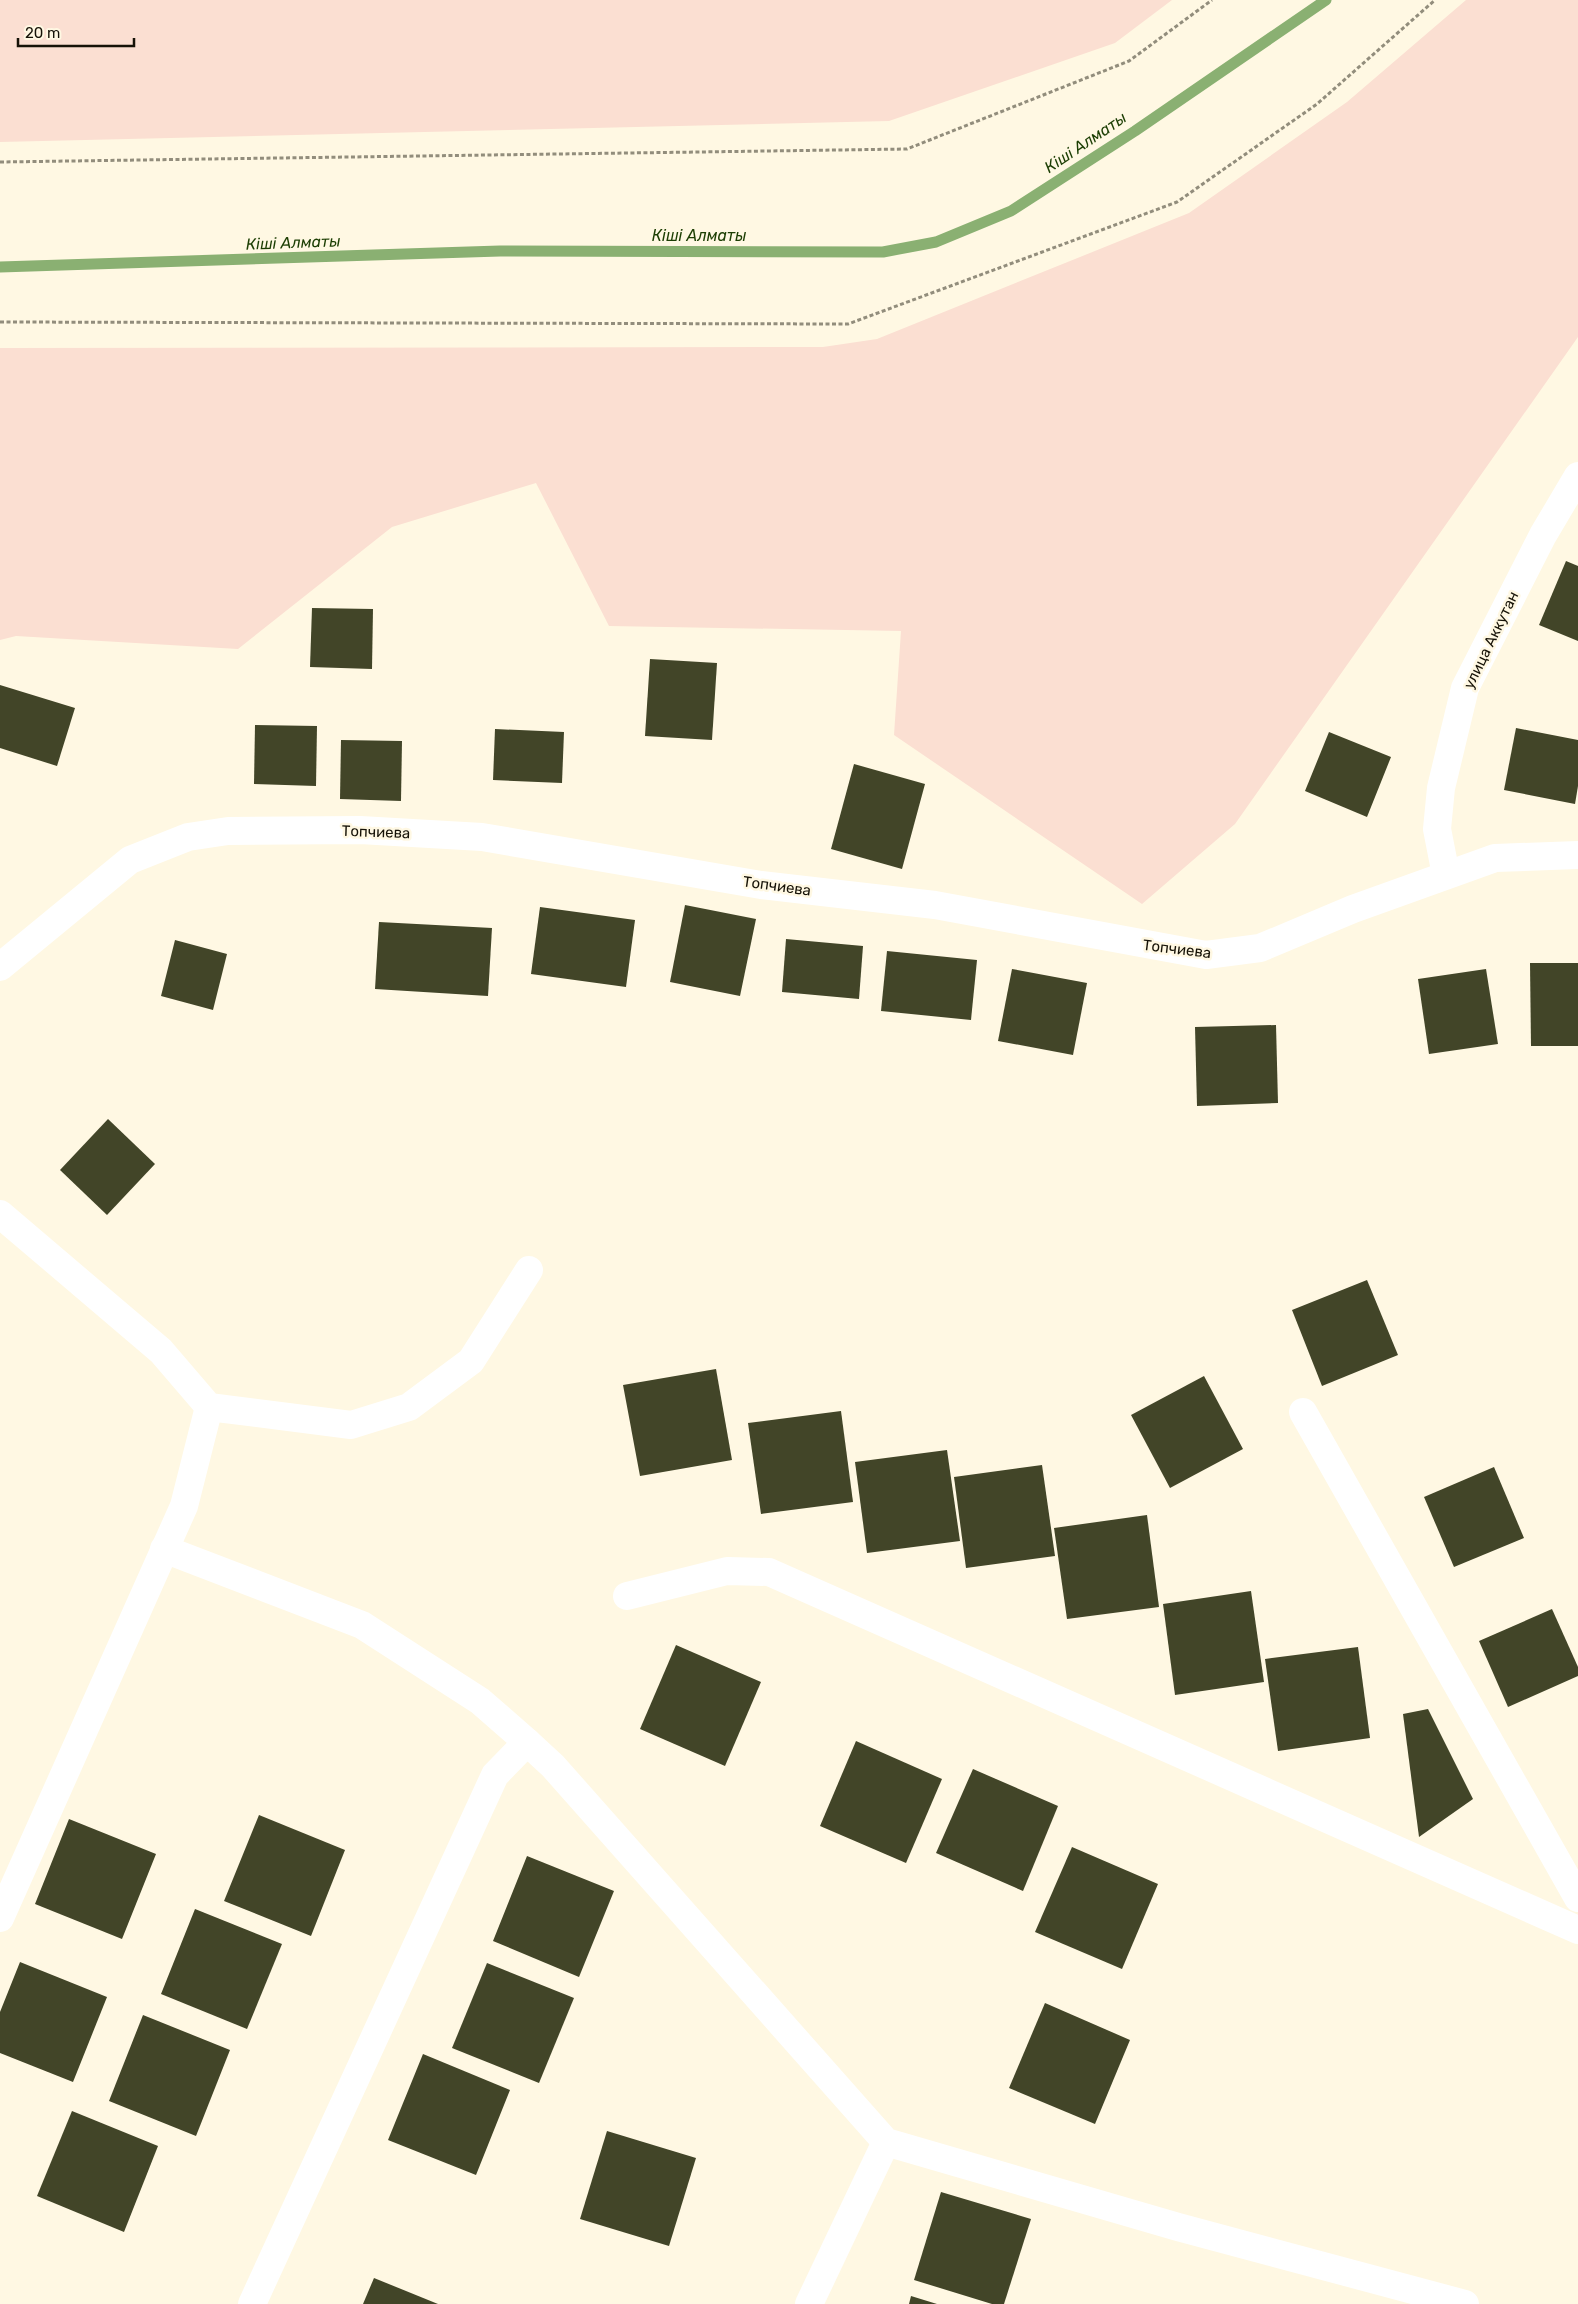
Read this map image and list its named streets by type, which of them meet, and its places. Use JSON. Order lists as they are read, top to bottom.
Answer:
{
  "streets": {
    "street": ["улица Аккутан", "Топчиева"]
  },
  "crossings": [
    ["улица Аккутан", "Топчиева"]
  ],
  "water": ["Кіші Алматы"],
  "scale_bar": "20 m"
}
